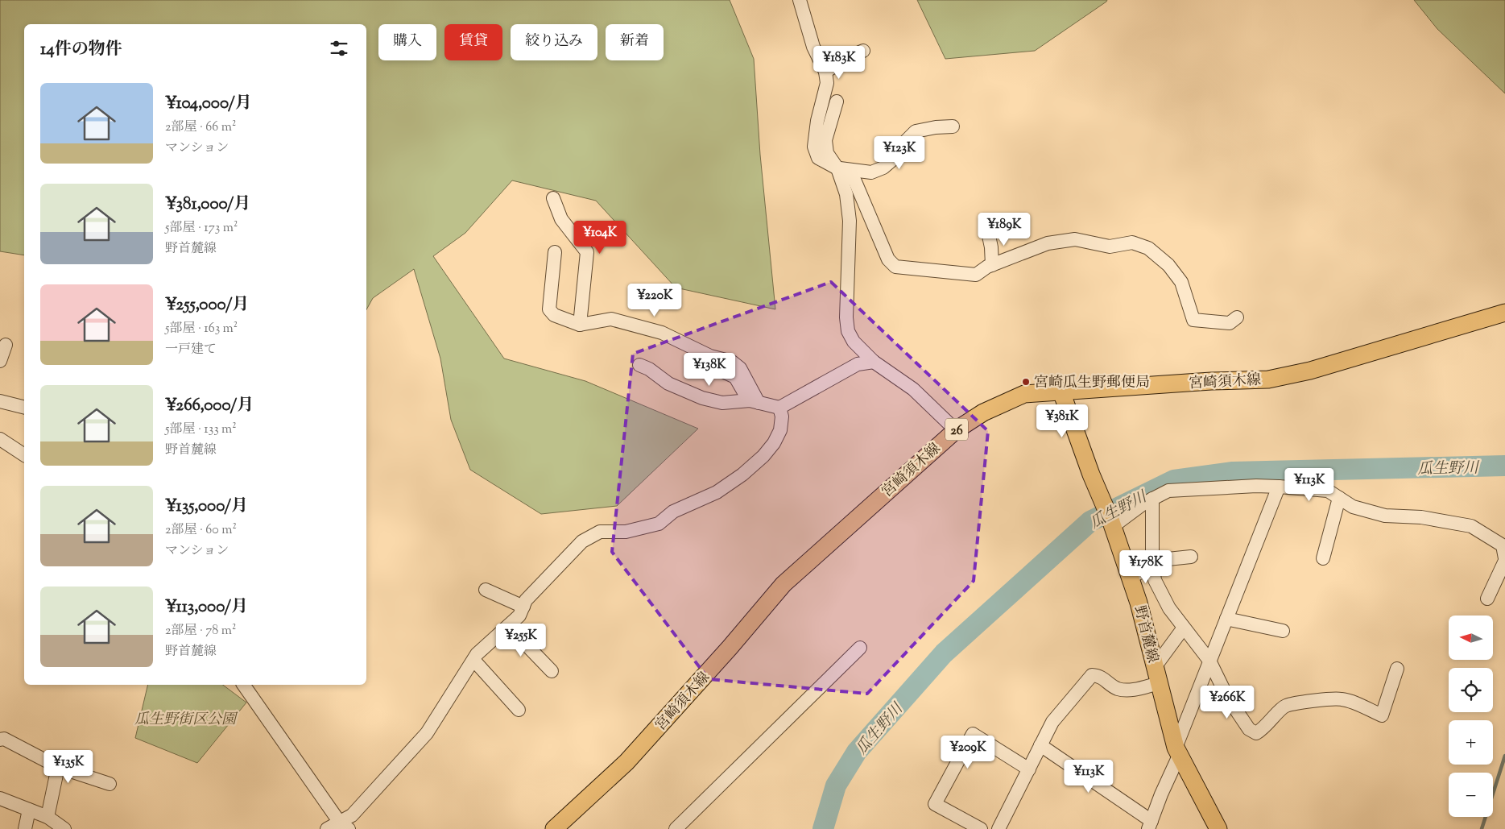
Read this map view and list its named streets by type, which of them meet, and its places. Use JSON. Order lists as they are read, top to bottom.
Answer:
{
  "streets": {
    "main road": ["宮崎須木線", "26", "野首麓線"]
  },
  "crossings": [
    ["宮崎須木線", "野首麓線"]
  ],
  "water": ["瓜生野川"],
  "parks": ["瓜生野街区公園"],
  "places": ["宮崎瓜生野郵便局"],
  "north": "left",
  "page": {
    "chip": [
      "購入",
      "賃貸",
      "絞り込み",
      "新着"
    ],
    "heading": "14件の物件",
    "price": [
      "¥183K",
      "¥123K",
      "¥189K",
      "¥104K",
      "¥220K",
      "¥138K",
      "¥381K",
      "¥113K",
      "¥178K",
      "¥255K",
      "¥266K",
      "¥209K",
      "¥135K",
      "¥113K"
    ],
    "list": [
      {
        "name": "¥104,000/月",
        "note": "2部屋 · 66 m² · マンション"
      },
      {
        "name": "¥381,000/月",
        "note": "5部屋 · 173 m² · 野首麓線"
      },
      {
        "name": "¥255,000/月",
        "note": "5部屋 · 163 m² · 一戸建て"
      },
      {
        "name": "¥266,000/月",
        "note": "5部屋 · 133 m² · 野首麓線"
      },
      {
        "name": "¥135,000/月",
        "note": "2部屋 · 60 m² · マンション"
      },
      {
        "name": "¥113,000/月",
        "note": "2部屋 · 78 m² · 野首麓線"
      }
    ],
    "map_buttons": ["+", "−"]
  }
}
